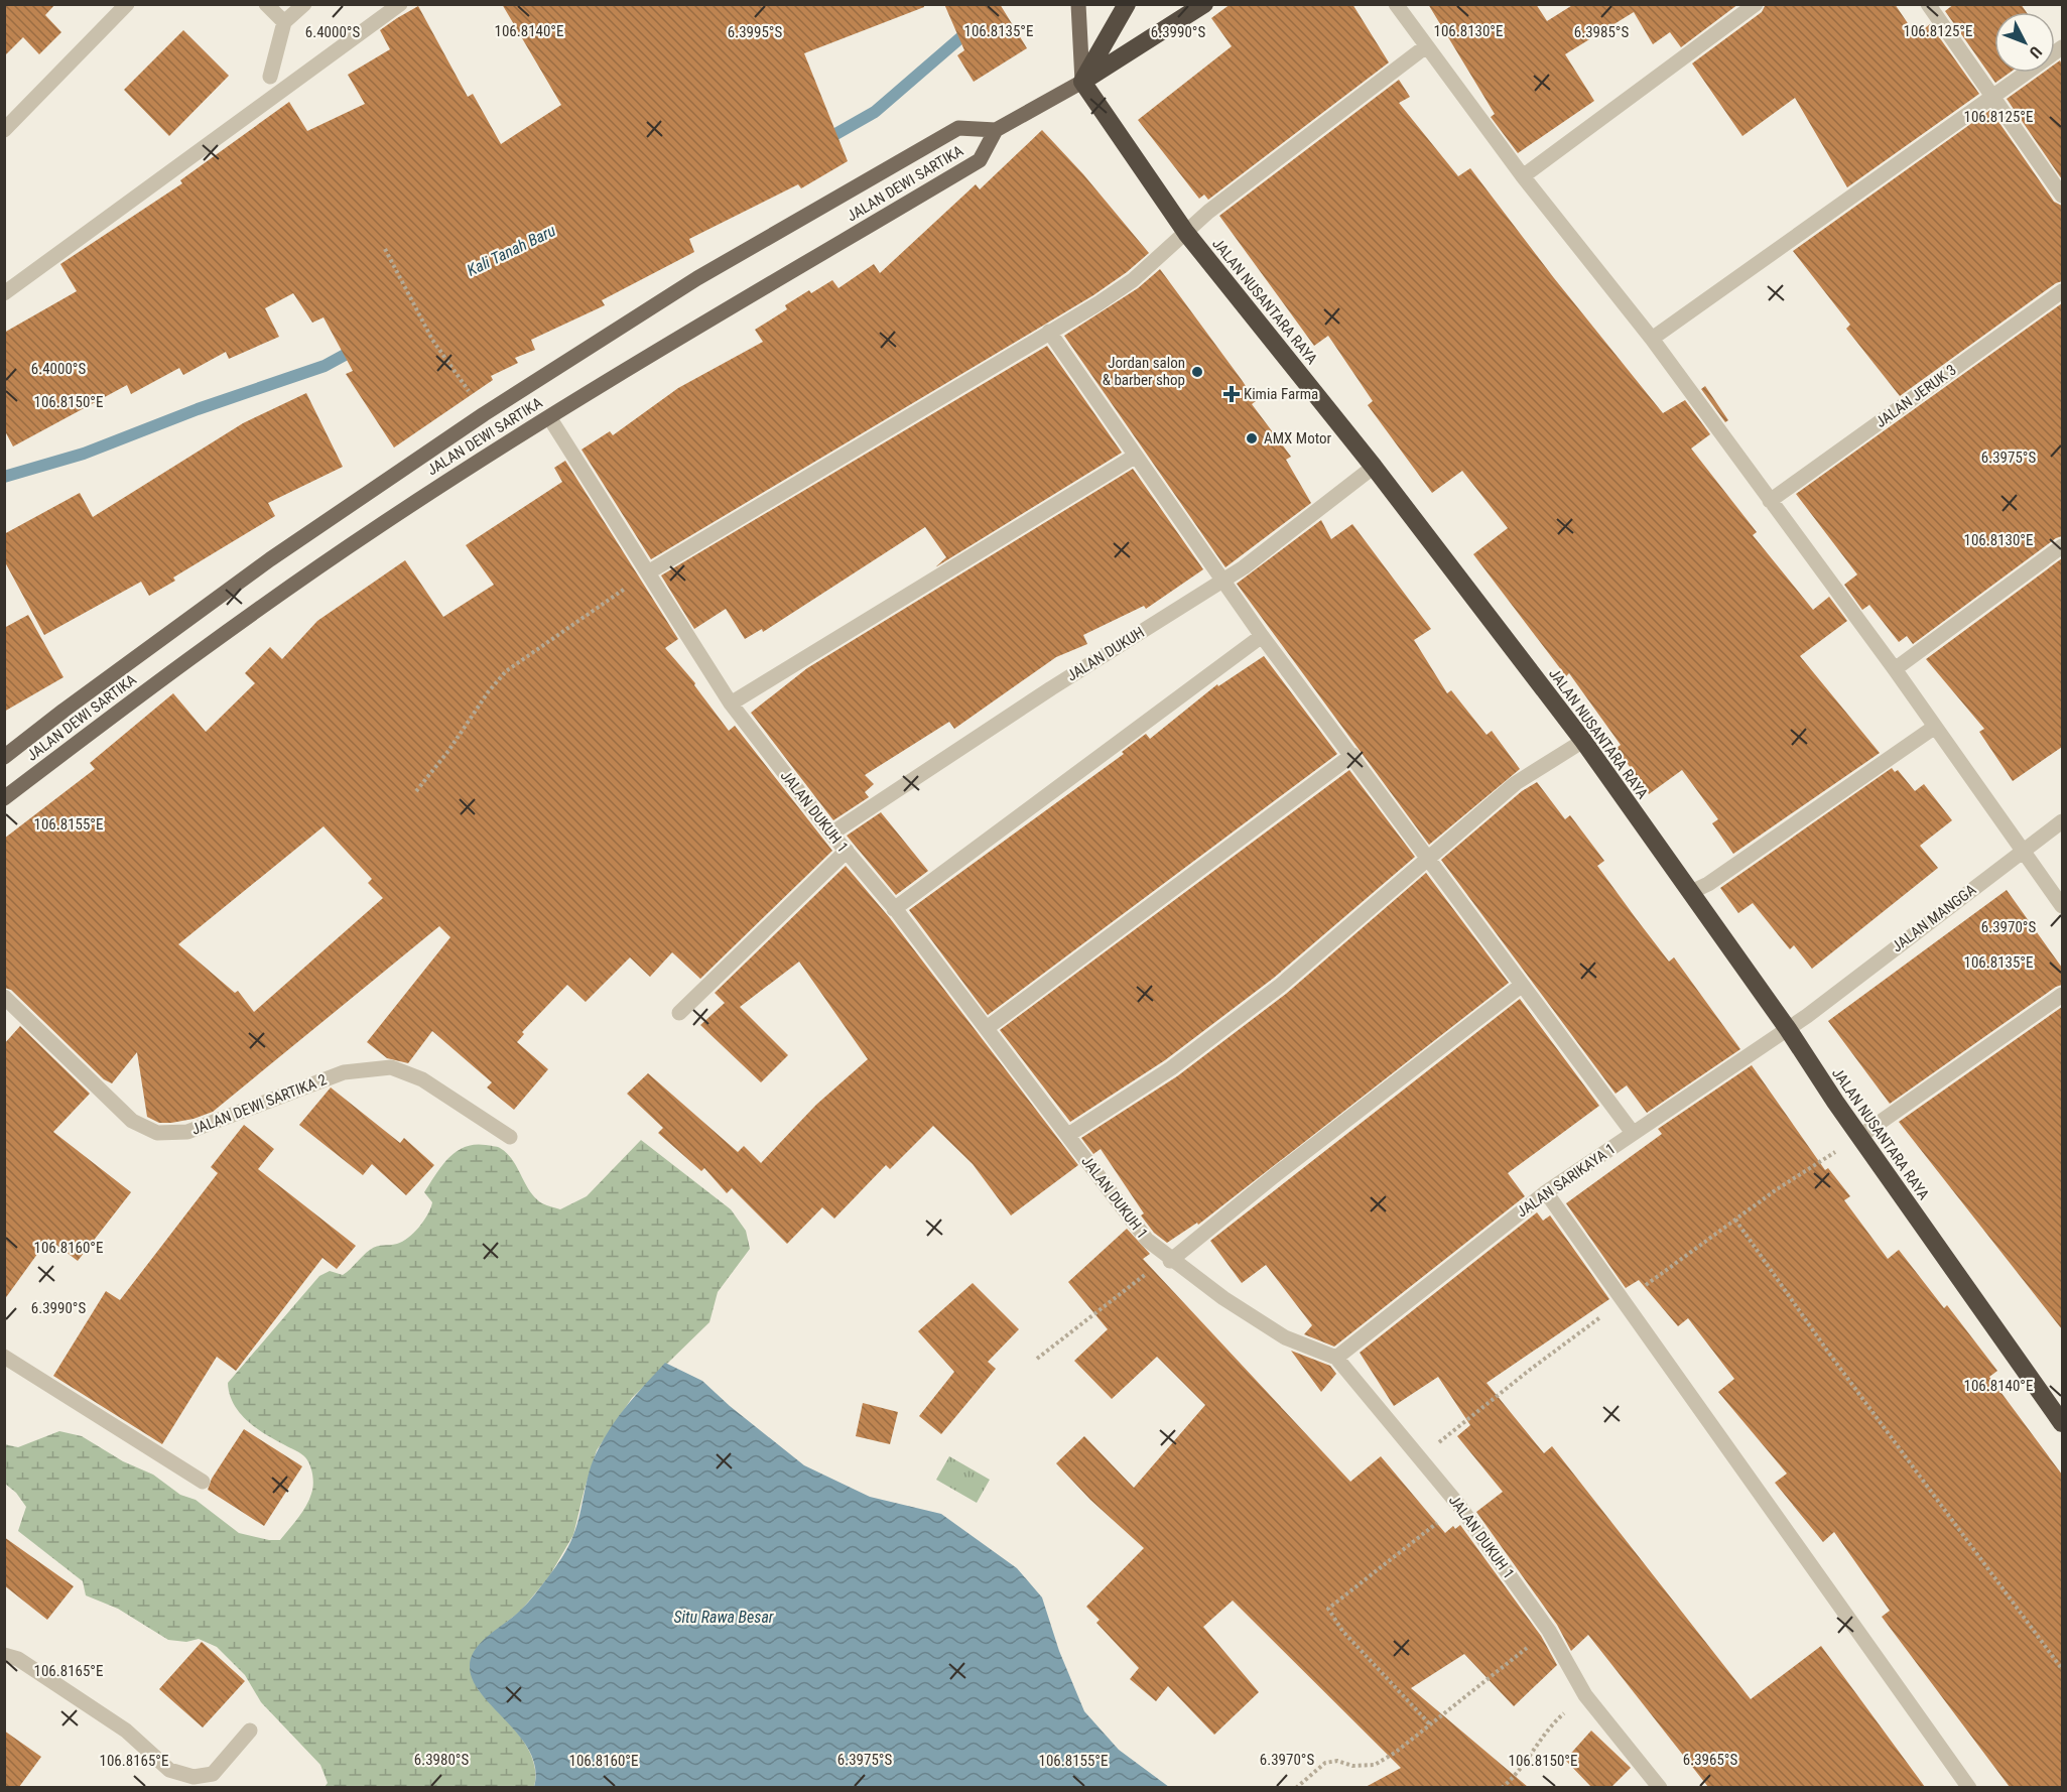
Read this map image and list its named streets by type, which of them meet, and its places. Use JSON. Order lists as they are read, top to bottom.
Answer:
{
  "streets": {
    "highway": ["JALAN NUSANTARA RAYA"],
    "main road": ["JALAN DEWI SARTIKA"],
    "street": [
      "JALAN JERUK 3",
      "JALAN DUKUH",
      "JALAN DUKUH 1",
      "JALAN MANGGA",
      "JALAN DEWI SARTIKA 2",
      "JALAN SARIKAYA 1"
    ]
  },
  "crossings": [
    ["JALAN DEWI SARTIKA", "JALAN DUKUH 1"],
    ["JALAN NUSANTARA RAYA", "JALAN DUKUH"],
    ["JALAN NUSANTARA RAYA", "JALAN SARIKAYA 1"],
    ["JALAN DUKUH", "JALAN DUKUH 1"],
    ["JALAN DUKUH 1", "JALAN SARIKAYA 1"],
    ["JALAN MANGGA", "JALAN SARIKAYA 1"]
  ],
  "water": ["Kali Tanah Baru", "Situ Rawa Besar"],
  "places": {
    "other": ["Jordan salon & barber shop", "AMX Motor"],
    "health": ["Kimia Farma"]
  },
  "north": "bottom right",
  "coordinates": [
    "106.8130°E",
    "106.8140°E",
    "106.8135°E",
    "106.8125°E",
    "6.4000°S",
    "6.3995°S",
    "6.3990°S",
    "6.3985°S",
    "106.8150°E",
    "6.3975°S",
    "106.8155°E",
    "6.3970°S",
    "106.8160°E",
    "106.8165°E",
    "6.3980°S",
    "6.3965°S"
  ]
}
